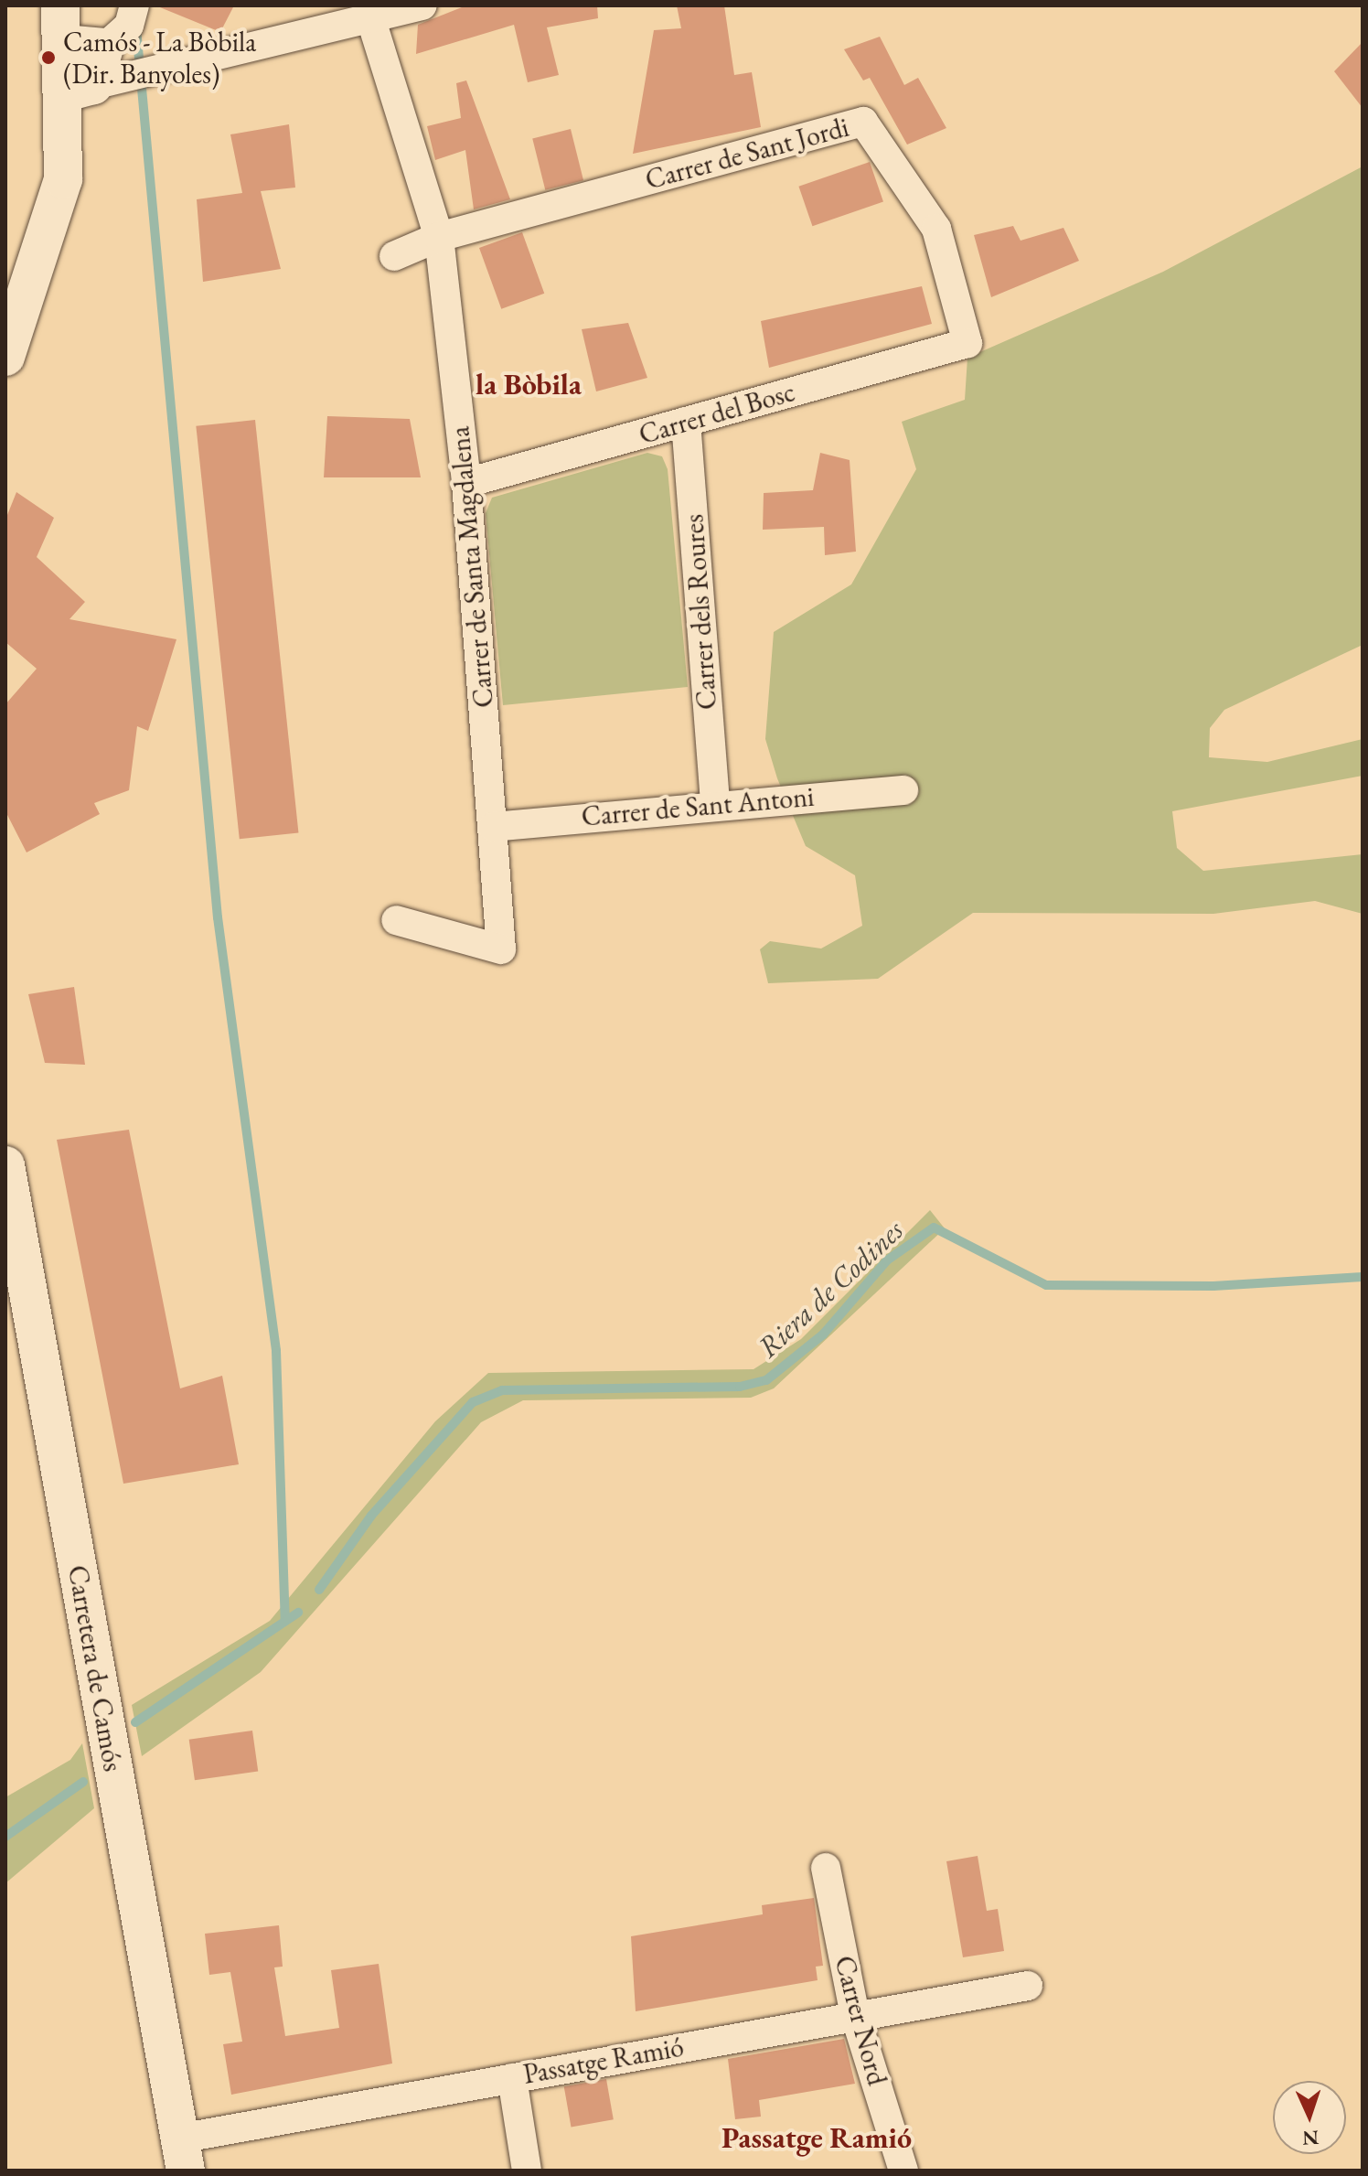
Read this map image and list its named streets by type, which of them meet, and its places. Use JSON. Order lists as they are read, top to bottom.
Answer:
{
  "streets": {
    "street": [
      "Carrer de Sant Jordi",
      "Carrer del Bosc",
      "Carrer de Santa Magdalena",
      "Carrer dels Roures",
      "Carrer de Sant Antoni",
      "Carretera de Camós",
      "Carrer Nord",
      "Passatge Ramió"
    ]
  },
  "crossings": [
    ["Carrer de Sant Jordi", "Carrer del Bosc"],
    ["Carrer de Sant Jordi", "Carrer de Santa Magdalena"],
    ["Carrer del Bosc", "Carrer de Santa Magdalena"],
    ["Carrer del Bosc", "Carrer dels Roures"],
    ["Carrer de Santa Magdalena", "Carrer de Sant Antoni"],
    ["Carrer dels Roures", "Carrer de Sant Antoni"],
    ["Carretera de Camós", "Passatge Ramió"],
    ["Carrer Nord", "Passatge Ramió"]
  ],
  "districts": ["la Bòbila", "Passatge Ramió"],
  "water": ["Riera de Codines"],
  "places": ["Camós - La Bòbila (Dir. Banyoles)"],
  "north": "bottom"
}
